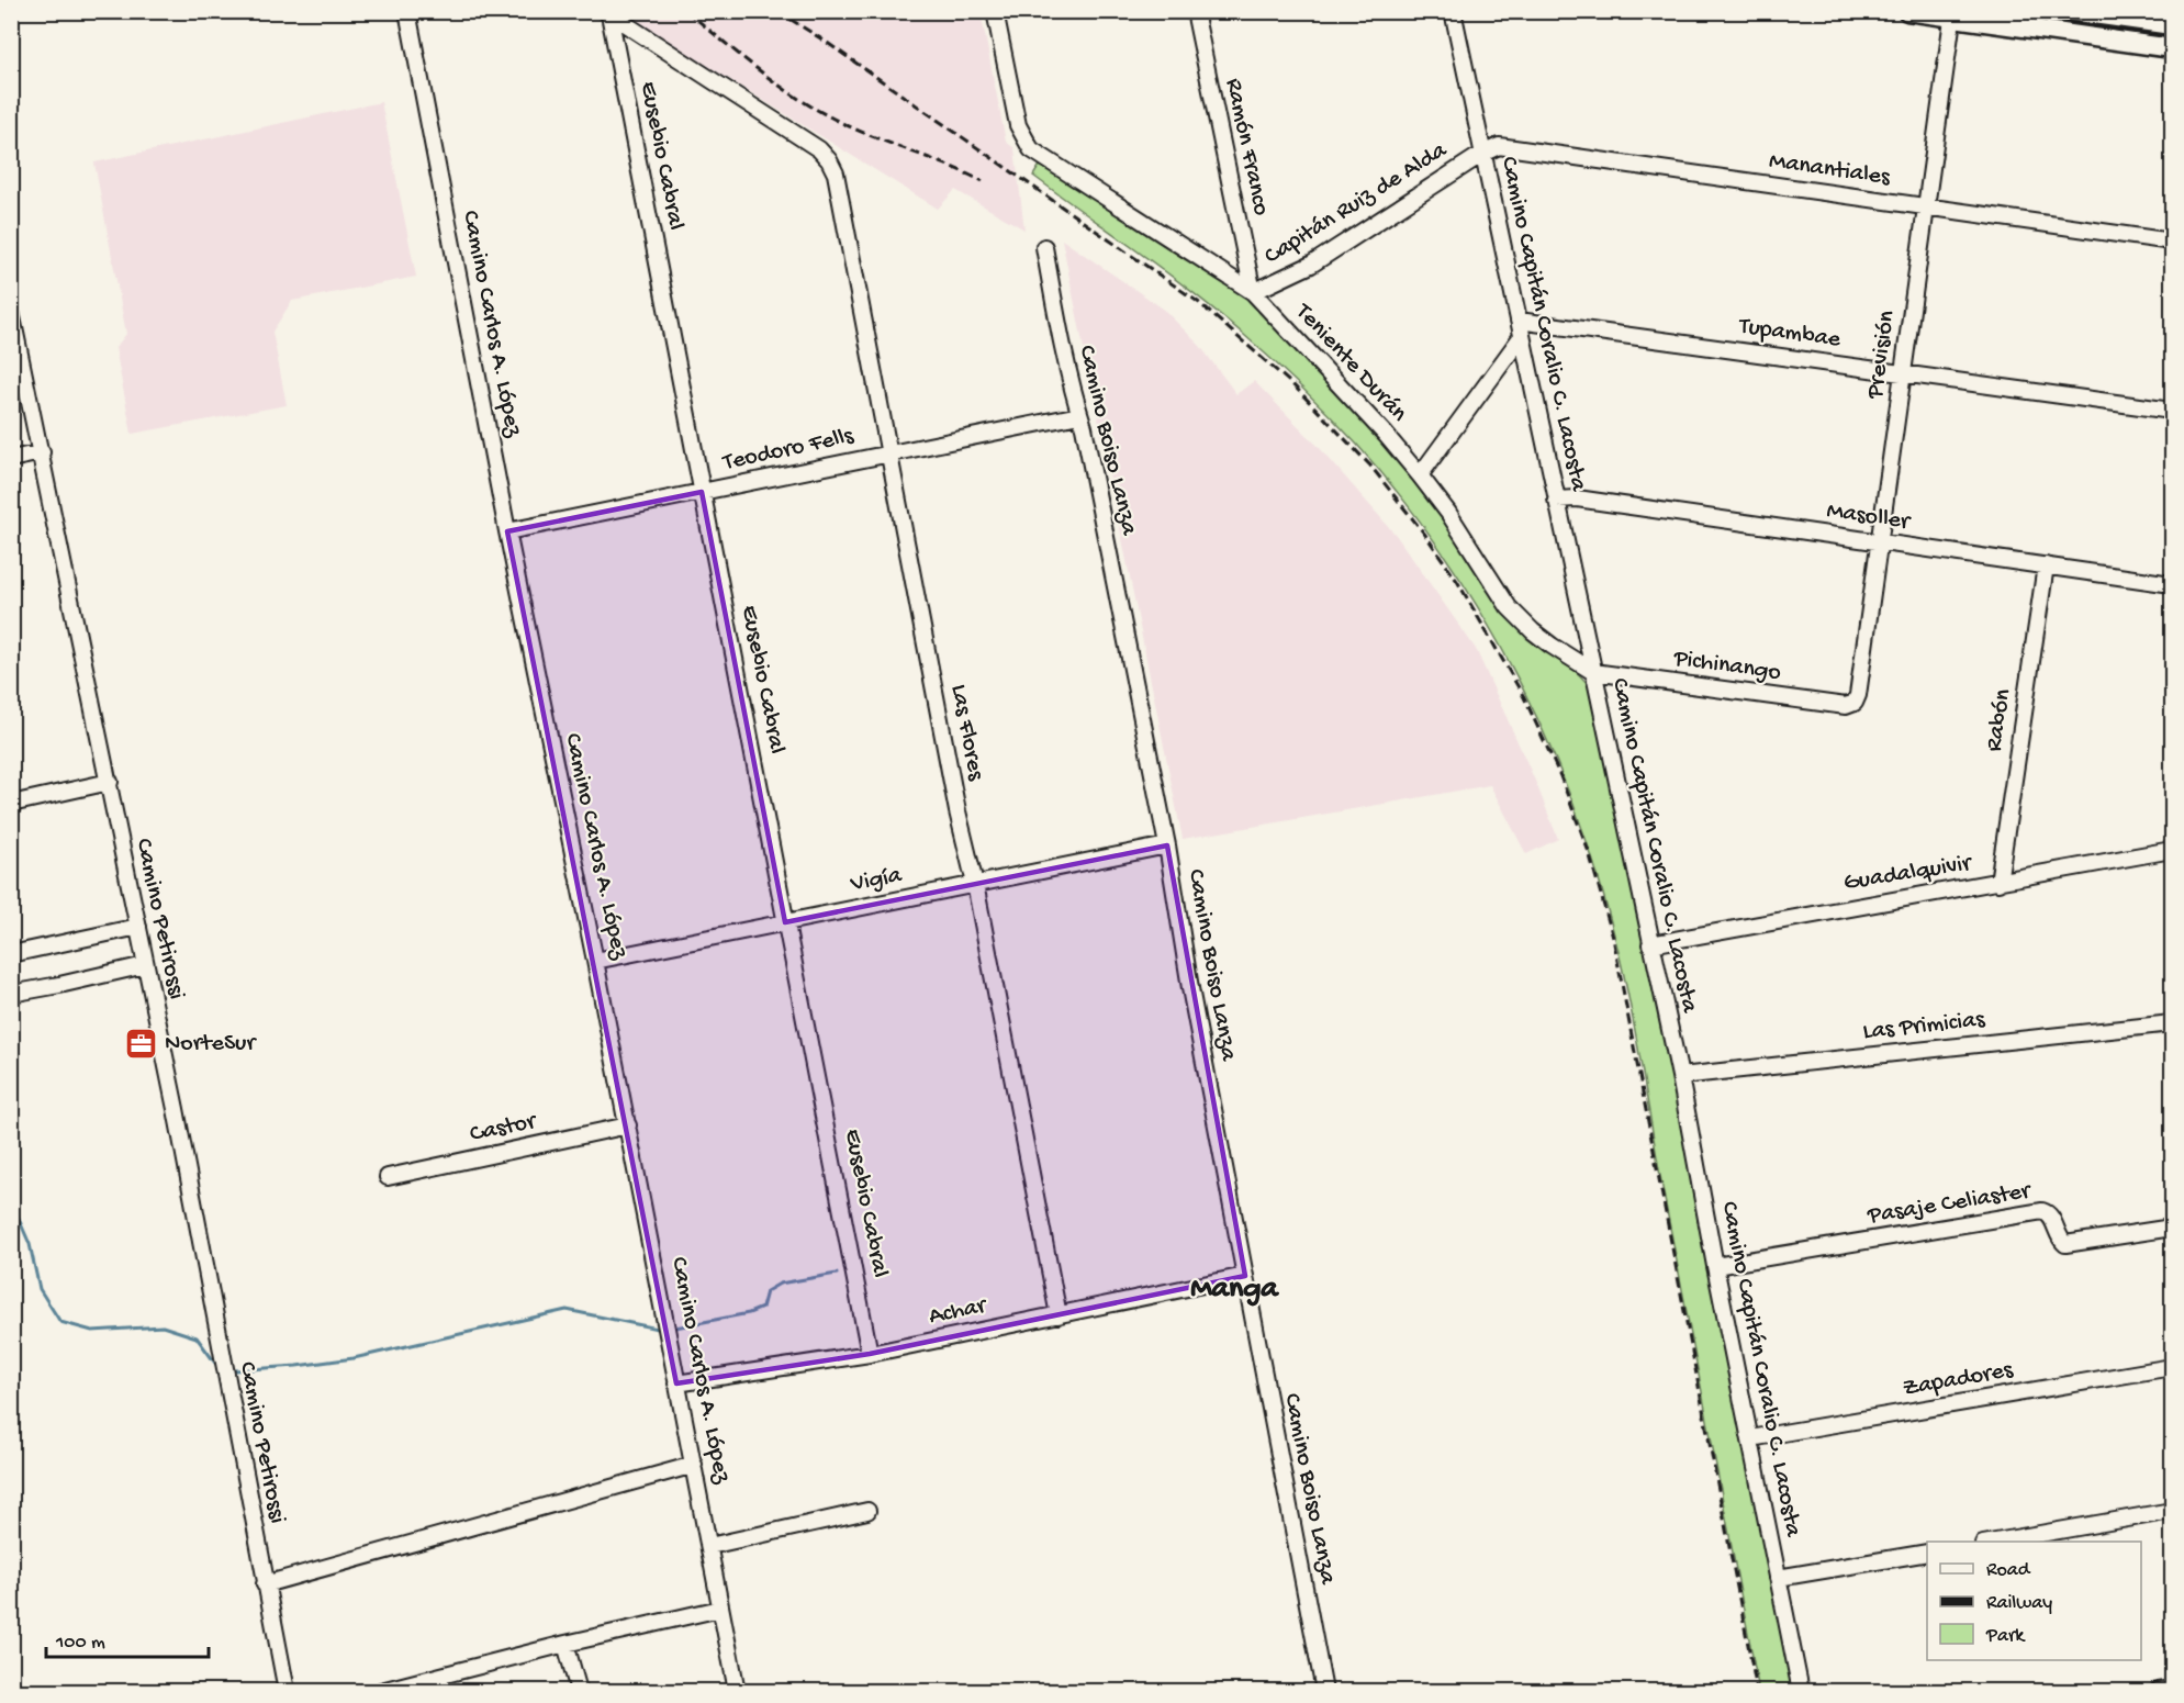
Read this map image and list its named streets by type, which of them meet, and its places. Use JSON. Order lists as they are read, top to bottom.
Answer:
{
  "streets": {
    "street": [
      "Ramón Franco",
      "Eusebio Cabral",
      "Manantiales",
      "Capitán Ruiz de Alda",
      "Camino Carlos A. López",
      "Camino Capitán Coralio C. Lacosta",
      "Tupambae",
      "Previsión",
      "Teniente Durán",
      "Camino Boiso Lanza",
      "Teodoro Fells",
      "Masoller",
      "Pichinango",
      "Rabón",
      "Las Flores",
      "Guadalquivir",
      "Vigía",
      "Camino Petirossi",
      "Las Primicias",
      "Castor",
      "Pasaje Celiaster",
      "Achar",
      "Zapadores"
    ]
  },
  "crossings": [
    ["Ramón Franco", "Capitán Ruiz de Alda"],
    ["Ramón Franco", "Teniente Durán"],
    ["Eusebio Cabral", "Teodoro Fells"],
    ["Eusebio Cabral", "Las Flores"],
    ["Eusebio Cabral", "Vigía"],
    ["Eusebio Cabral", "Achar"],
    ["Manantiales", "Capitán Ruiz de Alda"],
    ["Manantiales", "Camino Capitán Coralio C. Lacosta"],
    ["Manantiales", "Previsión"],
    ["Capitán Ruiz de Alda", "Camino Capitán Coralio C. Lacosta"],
    ["Capitán Ruiz de Alda", "Teniente Durán"],
    ["Camino Carlos A. López", "Teodoro Fells"],
    ["Camino Carlos A. López", "Vigía"],
    ["Camino Carlos A. López", "Castor"],
    ["Camino Carlos A. López", "Achar"],
    ["Camino Capitán Coralio C. Lacosta", "Tupambae"],
    ["Camino Capitán Coralio C. Lacosta", "Teniente Durán"],
    ["Camino Capitán Coralio C. Lacosta", "Masoller"],
    ["Camino Capitán Coralio C. Lacosta", "Pichinango"],
    ["Camino Capitán Coralio C. Lacosta", "Guadalquivir"],
    ["Camino Capitán Coralio C. Lacosta", "Las Primicias"],
    ["Camino Capitán Coralio C. Lacosta", "Pasaje Celiaster"],
    ["Camino Capitán Coralio C. Lacosta", "Zapadores"],
    ["Tupambae", "Previsión"],
    ["Previsión", "Masoller"],
    ["Previsión", "Pichinango"],
    ["Teniente Durán", "Pichinango"],
    ["Camino Boiso Lanza", "Teodoro Fells"],
    ["Camino Boiso Lanza", "Vigía"],
    ["Camino Boiso Lanza", "Achar"],
    ["Teodoro Fells", "Las Flores"],
    ["Masoller", "Rabón"],
    ["Rabón", "Guadalquivir"],
    ["Las Flores", "Vigía"],
    ["Las Flores", "Achar"]
  ],
  "districts": ["Manga"],
  "places": {
    "office": ["NorteSur"]
  },
  "legend": ["Road", "Railway", "Park"],
  "scale_bar": "100 m"
}
